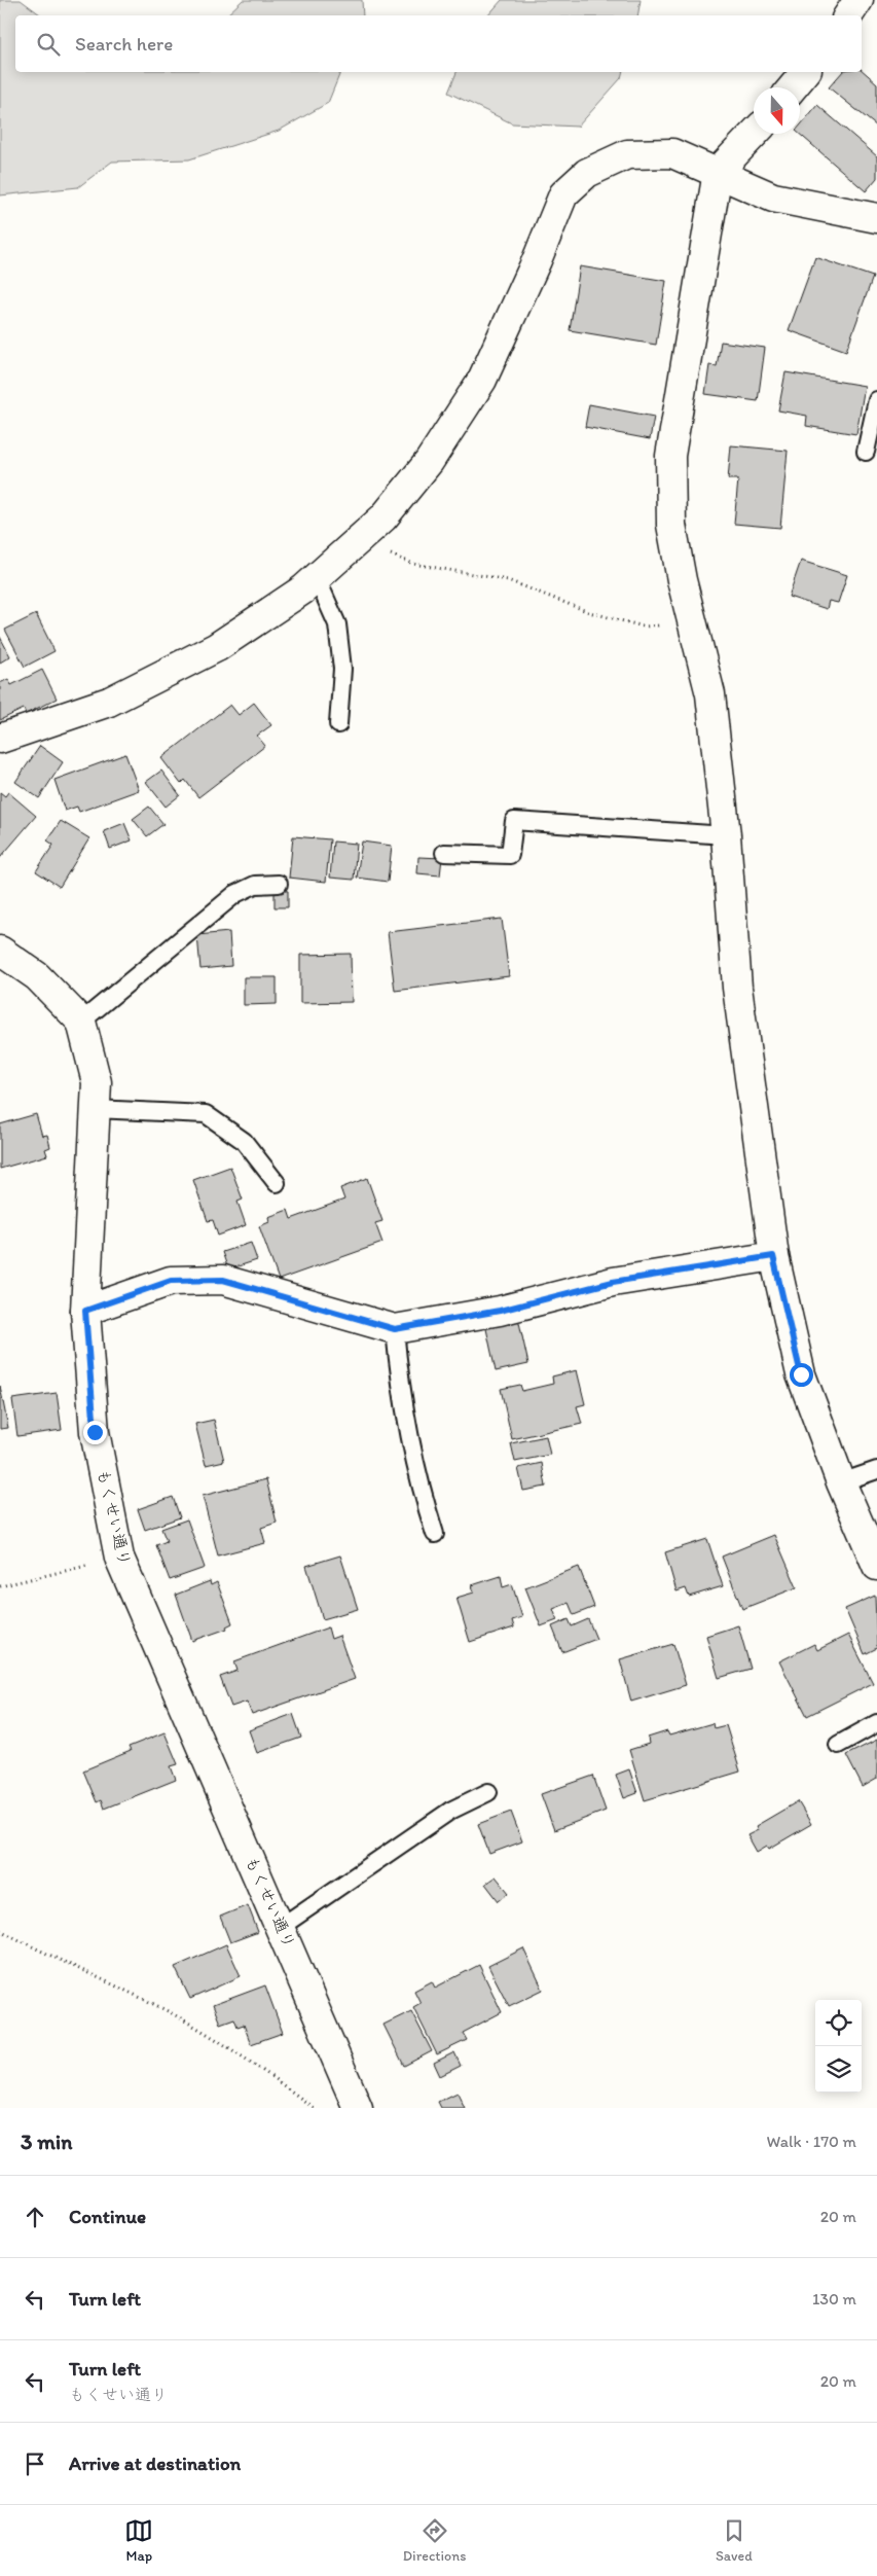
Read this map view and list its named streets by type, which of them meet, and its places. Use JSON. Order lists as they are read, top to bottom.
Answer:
{
  "streets": {
    "street": ["もくせい通り"]
  },
  "north": "bottom",
  "page": {
    "search": "Search here",
    "heading": ["3 min", "Walk · 170 m"],
    "list": [
      ["Continue", "20 m"],
      ["Turn left", "130 m"],
      ["Turn left", "もくせい通り", "20 m"],
      "Arrive at destination"
    ],
    "nav": ["Map", "Directions", "Saved"]
  }
}
